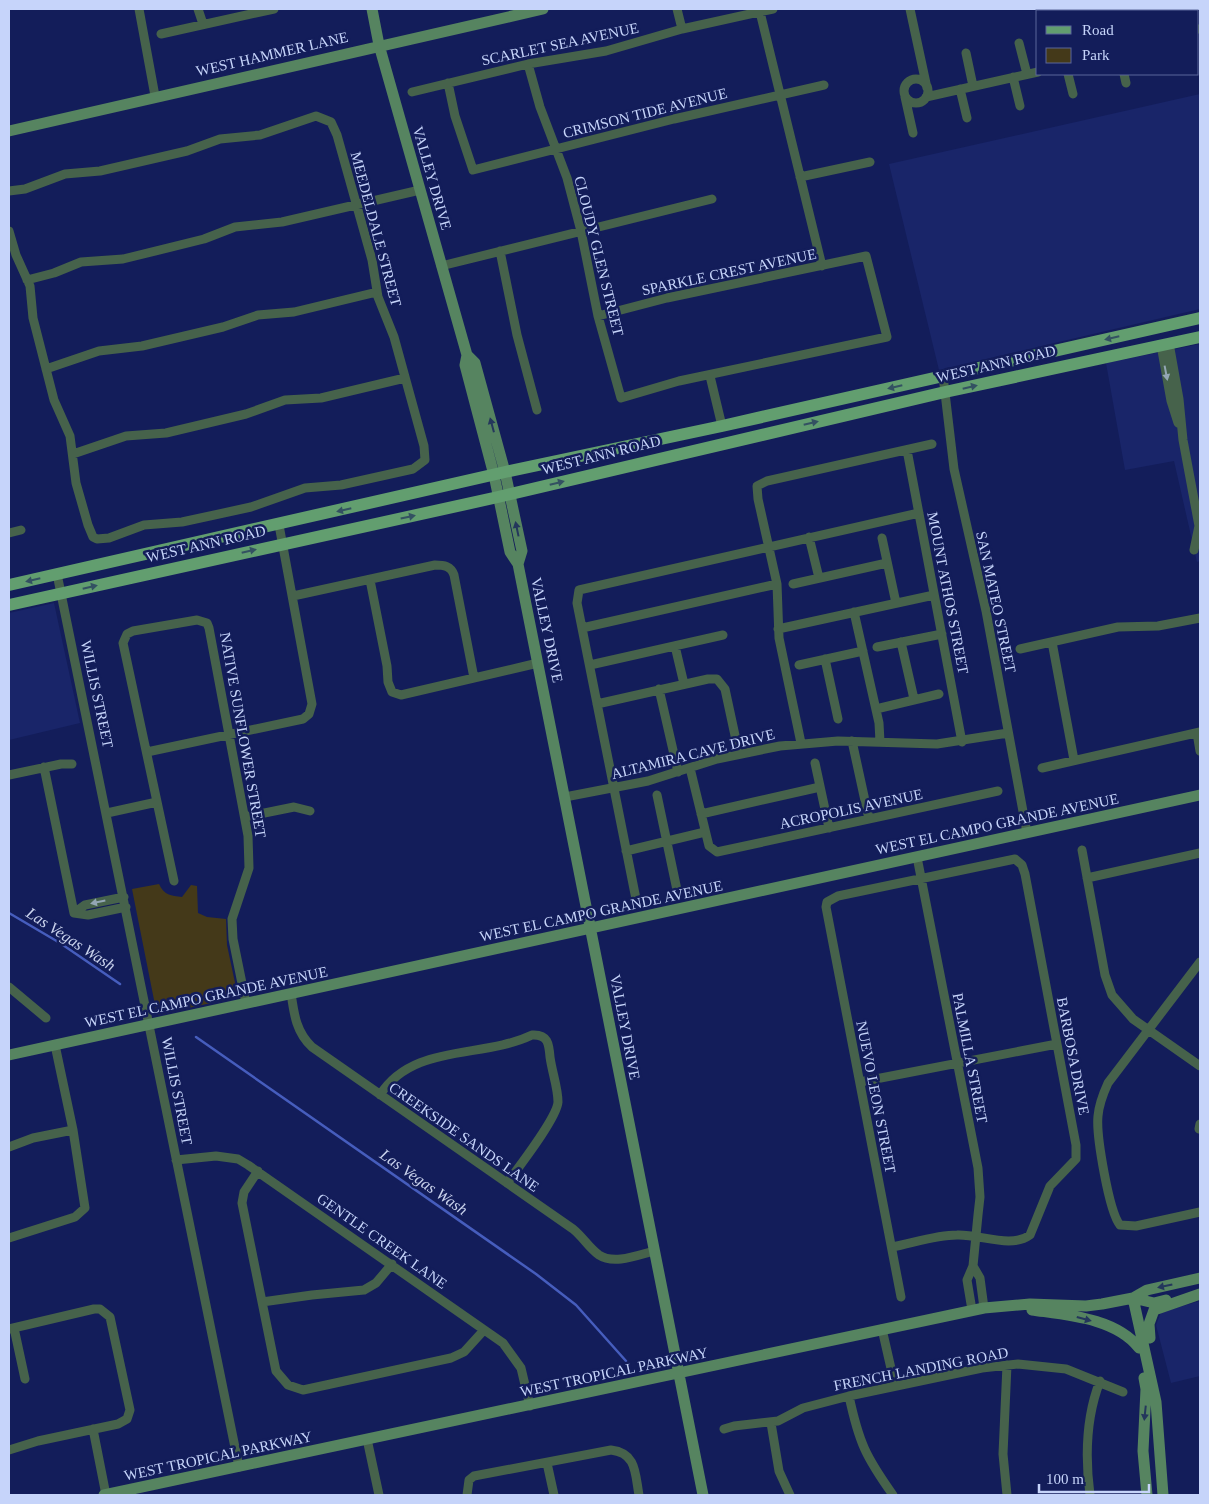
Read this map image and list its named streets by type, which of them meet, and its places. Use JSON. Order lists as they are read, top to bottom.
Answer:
{
  "streets": {
    "main road": ["WEST ANN ROAD"],
    "street": [
      "SCARLET SEA AVENUE",
      "WEST HAMMER LANE",
      "CRIMSON TIDE AVENUE",
      "VALLEY DRIVE",
      "MEEDELDALE STREET",
      "CLOUDY GLEN STREET",
      "SPARKLE CREST AVENUE",
      "MOUNT ATHOS STREET",
      "SAN MATEO STREET",
      "WILLIS STREET",
      "NATIVE SUNFLOWER STREET",
      "ALTAMIRA CAVE DRIVE",
      "ACROPOLIS AVENUE",
      "WEST EL CAMPO GRANDE AVENUE",
      "BARBOSA DRIVE",
      "PALMILLA STREET",
      "NUEVO LEON STREET",
      "CREEKSIDE SANDS LANE",
      "GENTLE CREEK LANE",
      "FRENCH LANDING ROAD",
      "WEST TROPICAL PARKWAY"
    ]
  },
  "crossings": [
    ["SCARLET SEA AVENUE", "CRIMSON TIDE AVENUE"],
    ["SCARLET SEA AVENUE", "CLOUDY GLEN STREET"],
    ["WEST HAMMER LANE", "VALLEY DRIVE"],
    ["CRIMSON TIDE AVENUE", "CLOUDY GLEN STREET"],
    ["VALLEY DRIVE", "WEST ANN ROAD"],
    ["VALLEY DRIVE", "ALTAMIRA CAVE DRIVE"],
    ["VALLEY DRIVE", "WEST EL CAMPO GRANDE AVENUE"],
    ["VALLEY DRIVE", "CREEKSIDE SANDS LANE"],
    ["VALLEY DRIVE", "WEST TROPICAL PARKWAY"],
    ["CLOUDY GLEN STREET", "SPARKLE CREST AVENUE"],
    ["WEST ANN ROAD", "SAN MATEO STREET"],
    ["WEST ANN ROAD", "WILLIS STREET"],
    ["MOUNT ATHOS STREET", "ALTAMIRA CAVE DRIVE"],
    ["SAN MATEO STREET", "ALTAMIRA CAVE DRIVE"],
    ["SAN MATEO STREET", "WEST EL CAMPO GRANDE AVENUE"],
    ["WILLIS STREET", "WEST EL CAMPO GRANDE AVENUE"],
    ["WILLIS STREET", "GENTLE CREEK LANE"],
    ["WILLIS STREET", "WEST TROPICAL PARKWAY"],
    ["NATIVE SUNFLOWER STREET", "WEST EL CAMPO GRANDE AVENUE"],
    ["WEST EL CAMPO GRANDE AVENUE", "PALMILLA STREET"],
    ["WEST EL CAMPO GRANDE AVENUE", "CREEKSIDE SANDS LANE"],
    ["BARBOSA DRIVE", "PALMILLA STREET"],
    ["BARBOSA DRIVE", "NUEVO LEON STREET"],
    ["PALMILLA STREET", "NUEVO LEON STREET"],
    ["PALMILLA STREET", "WEST TROPICAL PARKWAY"],
    ["GENTLE CREEK LANE", "WEST TROPICAL PARKWAY"]
  ],
  "water": ["Las Vegas Wash"],
  "legend": ["Road", "Park"],
  "scale_bar": "100 m"
}
